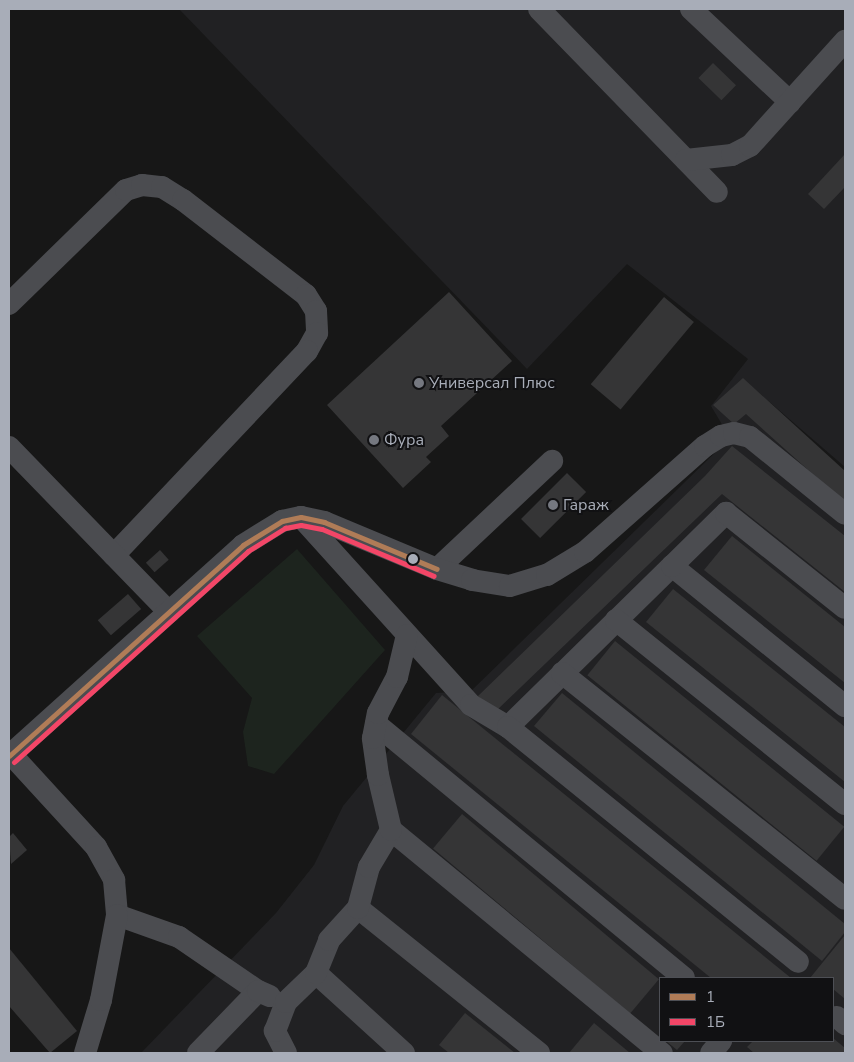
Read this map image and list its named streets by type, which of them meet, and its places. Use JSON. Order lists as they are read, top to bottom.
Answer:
{
  "places": ["Универсал Плюс", "Фура", "Гараж"],
  "lines": ["transit line 1", "transit line 1Б"],
  "legend": ["1", "1Б"]
}
